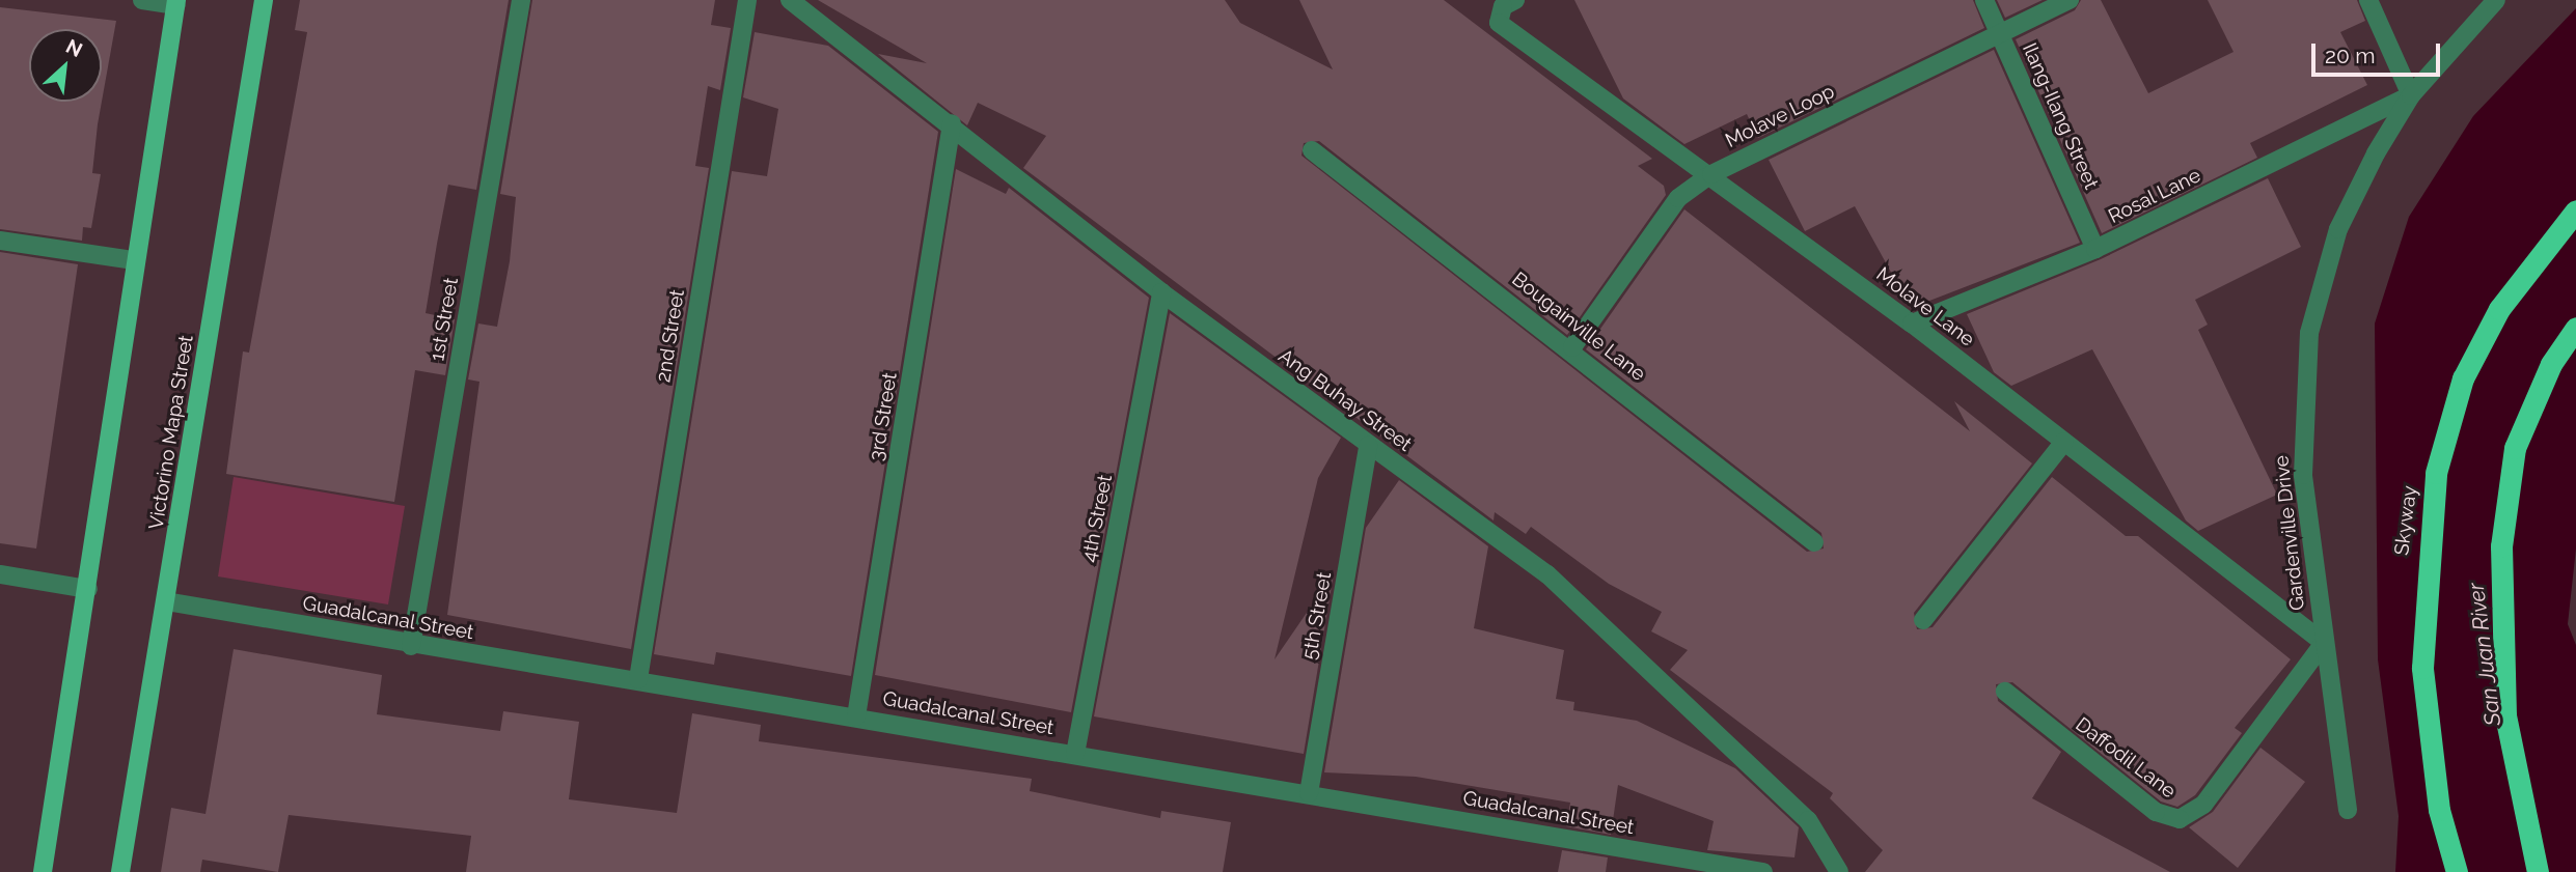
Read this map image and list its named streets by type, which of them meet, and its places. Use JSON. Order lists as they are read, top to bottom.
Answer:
{
  "streets": {
    "highway": ["Skyway"],
    "main road": ["Victorino Mapa Street"],
    "street": [
      "Molave Loop",
      "Ilang-Ilang Street",
      "Rosal Lane",
      "Molave Lane",
      "1st Street",
      "Bougainville Lane",
      "2nd Street",
      "Ang Buhay Street",
      "3rd Street",
      "4th Street",
      "Gardenville Drive",
      "5th Street",
      "Guadalcanal Street",
      "Daffodil Lane"
    ]
  },
  "crossings": [
    ["Molave Loop", "Ilang-Ilang Street"],
    ["Molave Loop", "Molave Lane"],
    ["Molave Loop", "Bougainville Lane"],
    ["Ilang-Ilang Street", "Rosal Lane"],
    ["Rosal Lane", "Molave Lane"],
    ["Rosal Lane", "Gardenville Drive"],
    ["Molave Lane", "Gardenville Drive"],
    ["Molave Lane", "Daffodil Lane"],
    ["1st Street", "Guadalcanal Street"],
    ["2nd Street", "Guadalcanal Street"],
    ["Ang Buhay Street", "3rd Street"],
    ["Ang Buhay Street", "4th Street"],
    ["Ang Buhay Street", "5th Street"],
    ["3rd Street", "Guadalcanal Street"],
    ["Victorino Mapa Street", "Guadalcanal Street"],
    ["4th Street", "Guadalcanal Street"],
    ["Gardenville Drive", "Daffodil Lane"],
    ["5th Street", "Guadalcanal Street"]
  ],
  "water": ["San Juan River"],
  "scale_bar": "20 m",
  "north": "top right"
}
